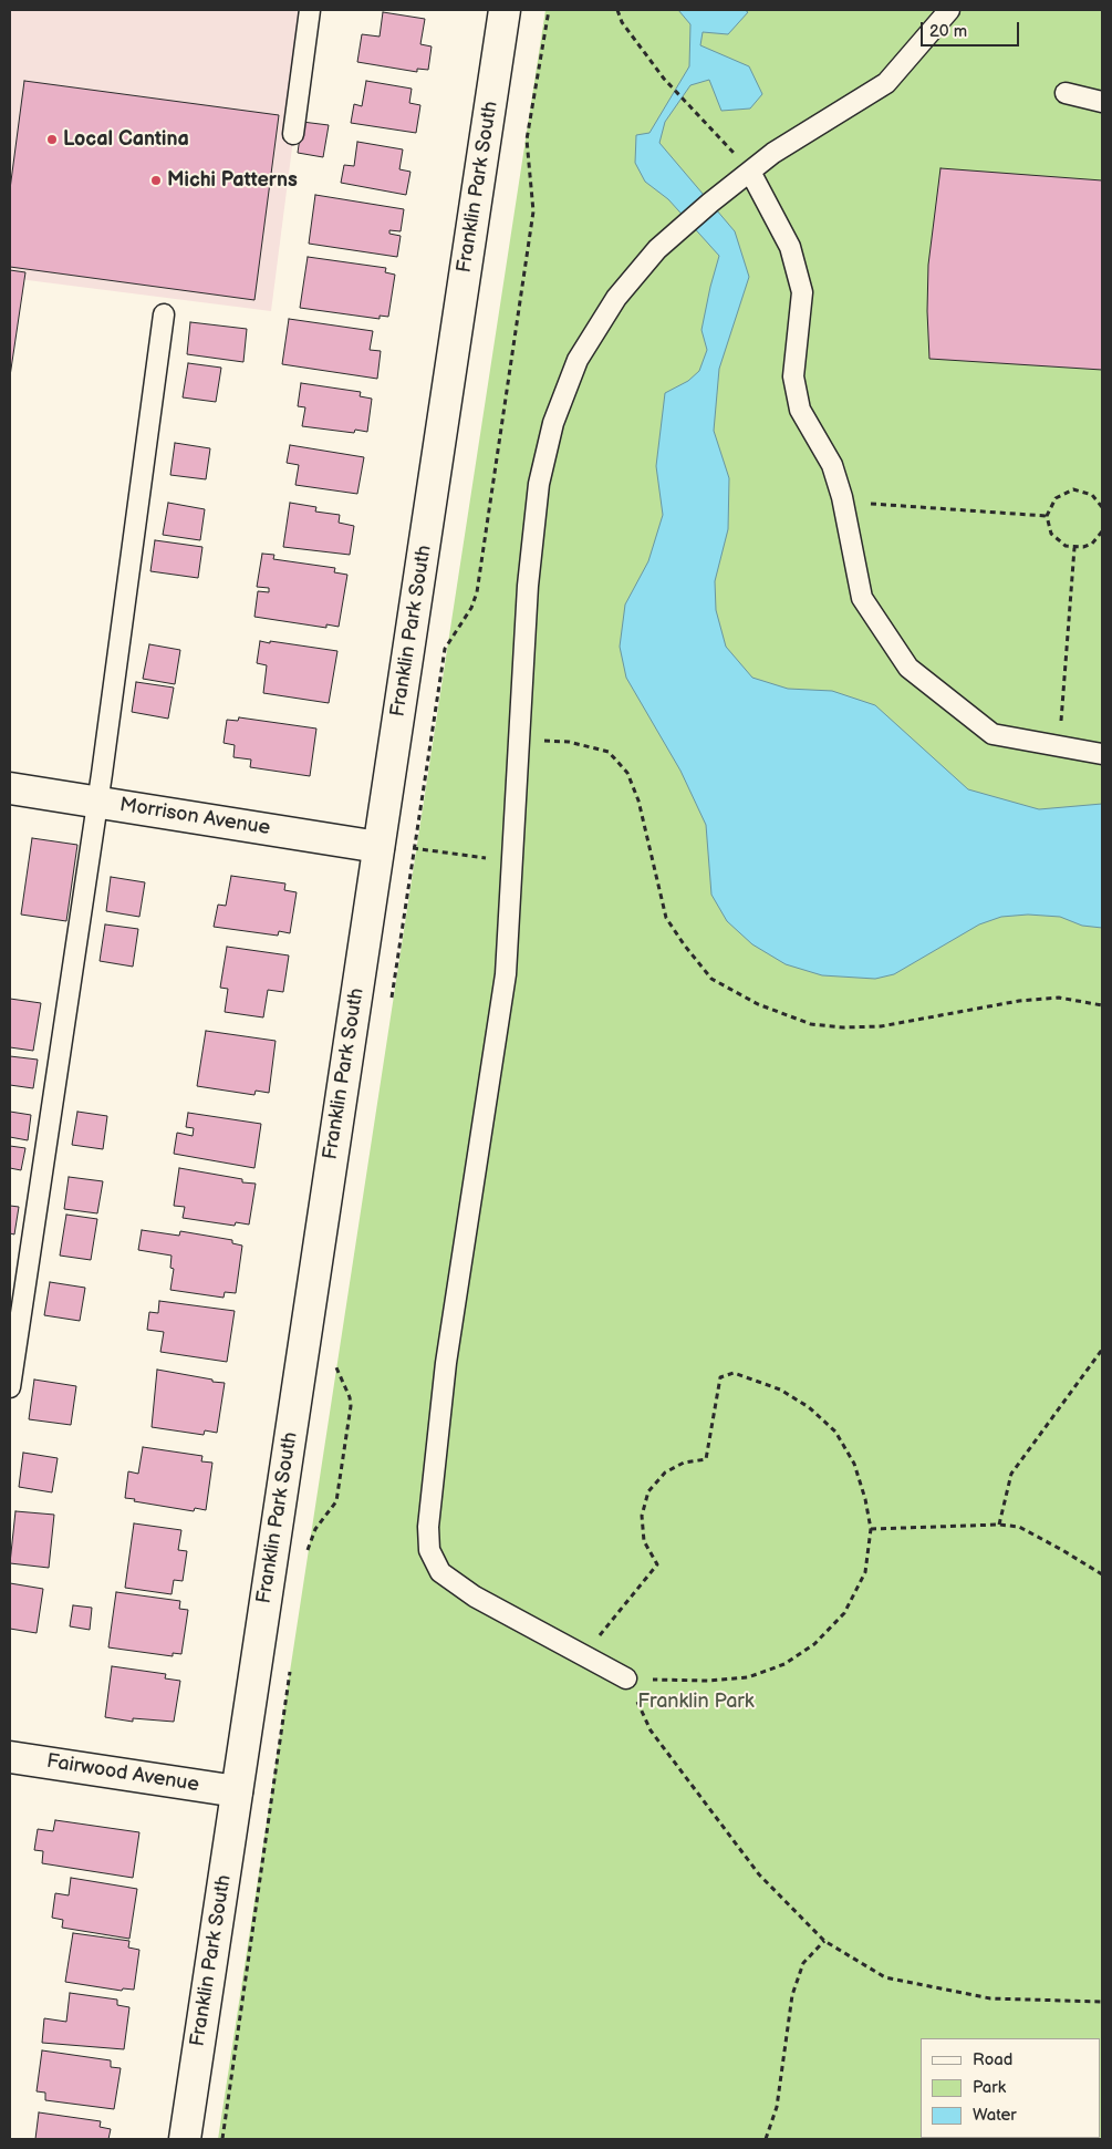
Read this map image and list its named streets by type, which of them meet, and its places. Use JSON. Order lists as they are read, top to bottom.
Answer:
{
  "streets": {
    "street": ["Franklin Park South", "Morrison Avenue", "Fairwood Avenue"]
  },
  "crossings": [
    ["Franklin Park South", "Morrison Avenue"],
    ["Franklin Park South", "Fairwood Avenue"]
  ],
  "parks": ["Franklin Park"],
  "places": ["Local Cantina", "Michi Patterns"],
  "legend": ["Road", "Park", "Water"],
  "scale_bar": "20 m"
}
